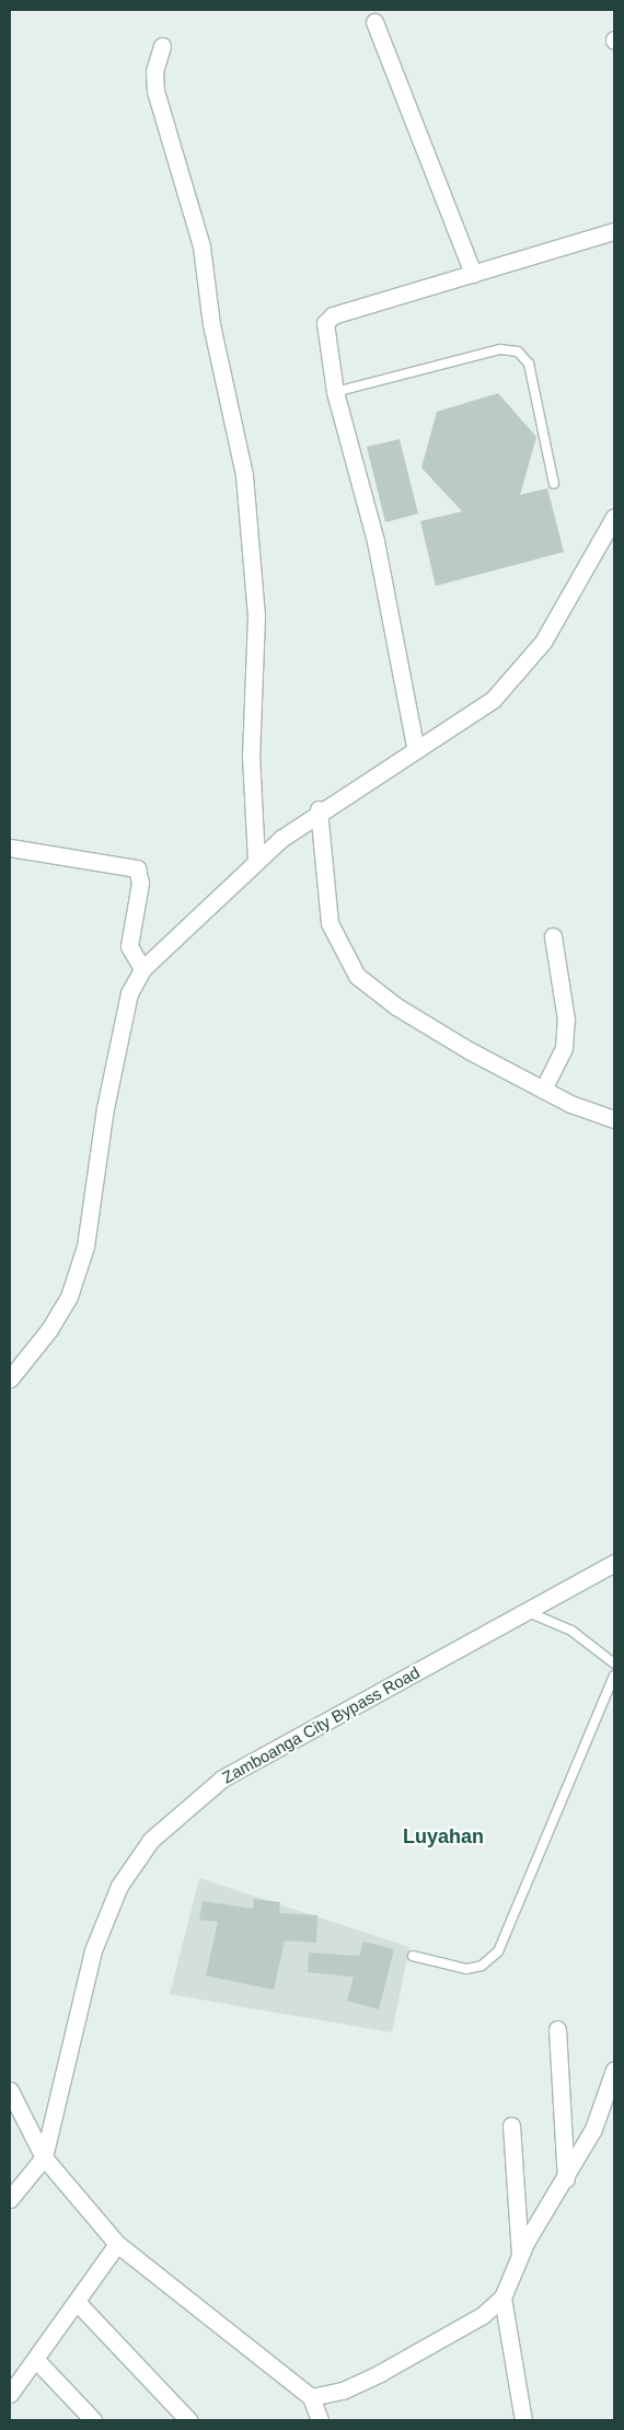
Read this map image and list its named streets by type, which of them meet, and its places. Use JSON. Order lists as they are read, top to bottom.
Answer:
{
  "streets": {
    "street": ["Zamboanga City Bypass Road"]
  },
  "districts": ["Luyahan"]
}
